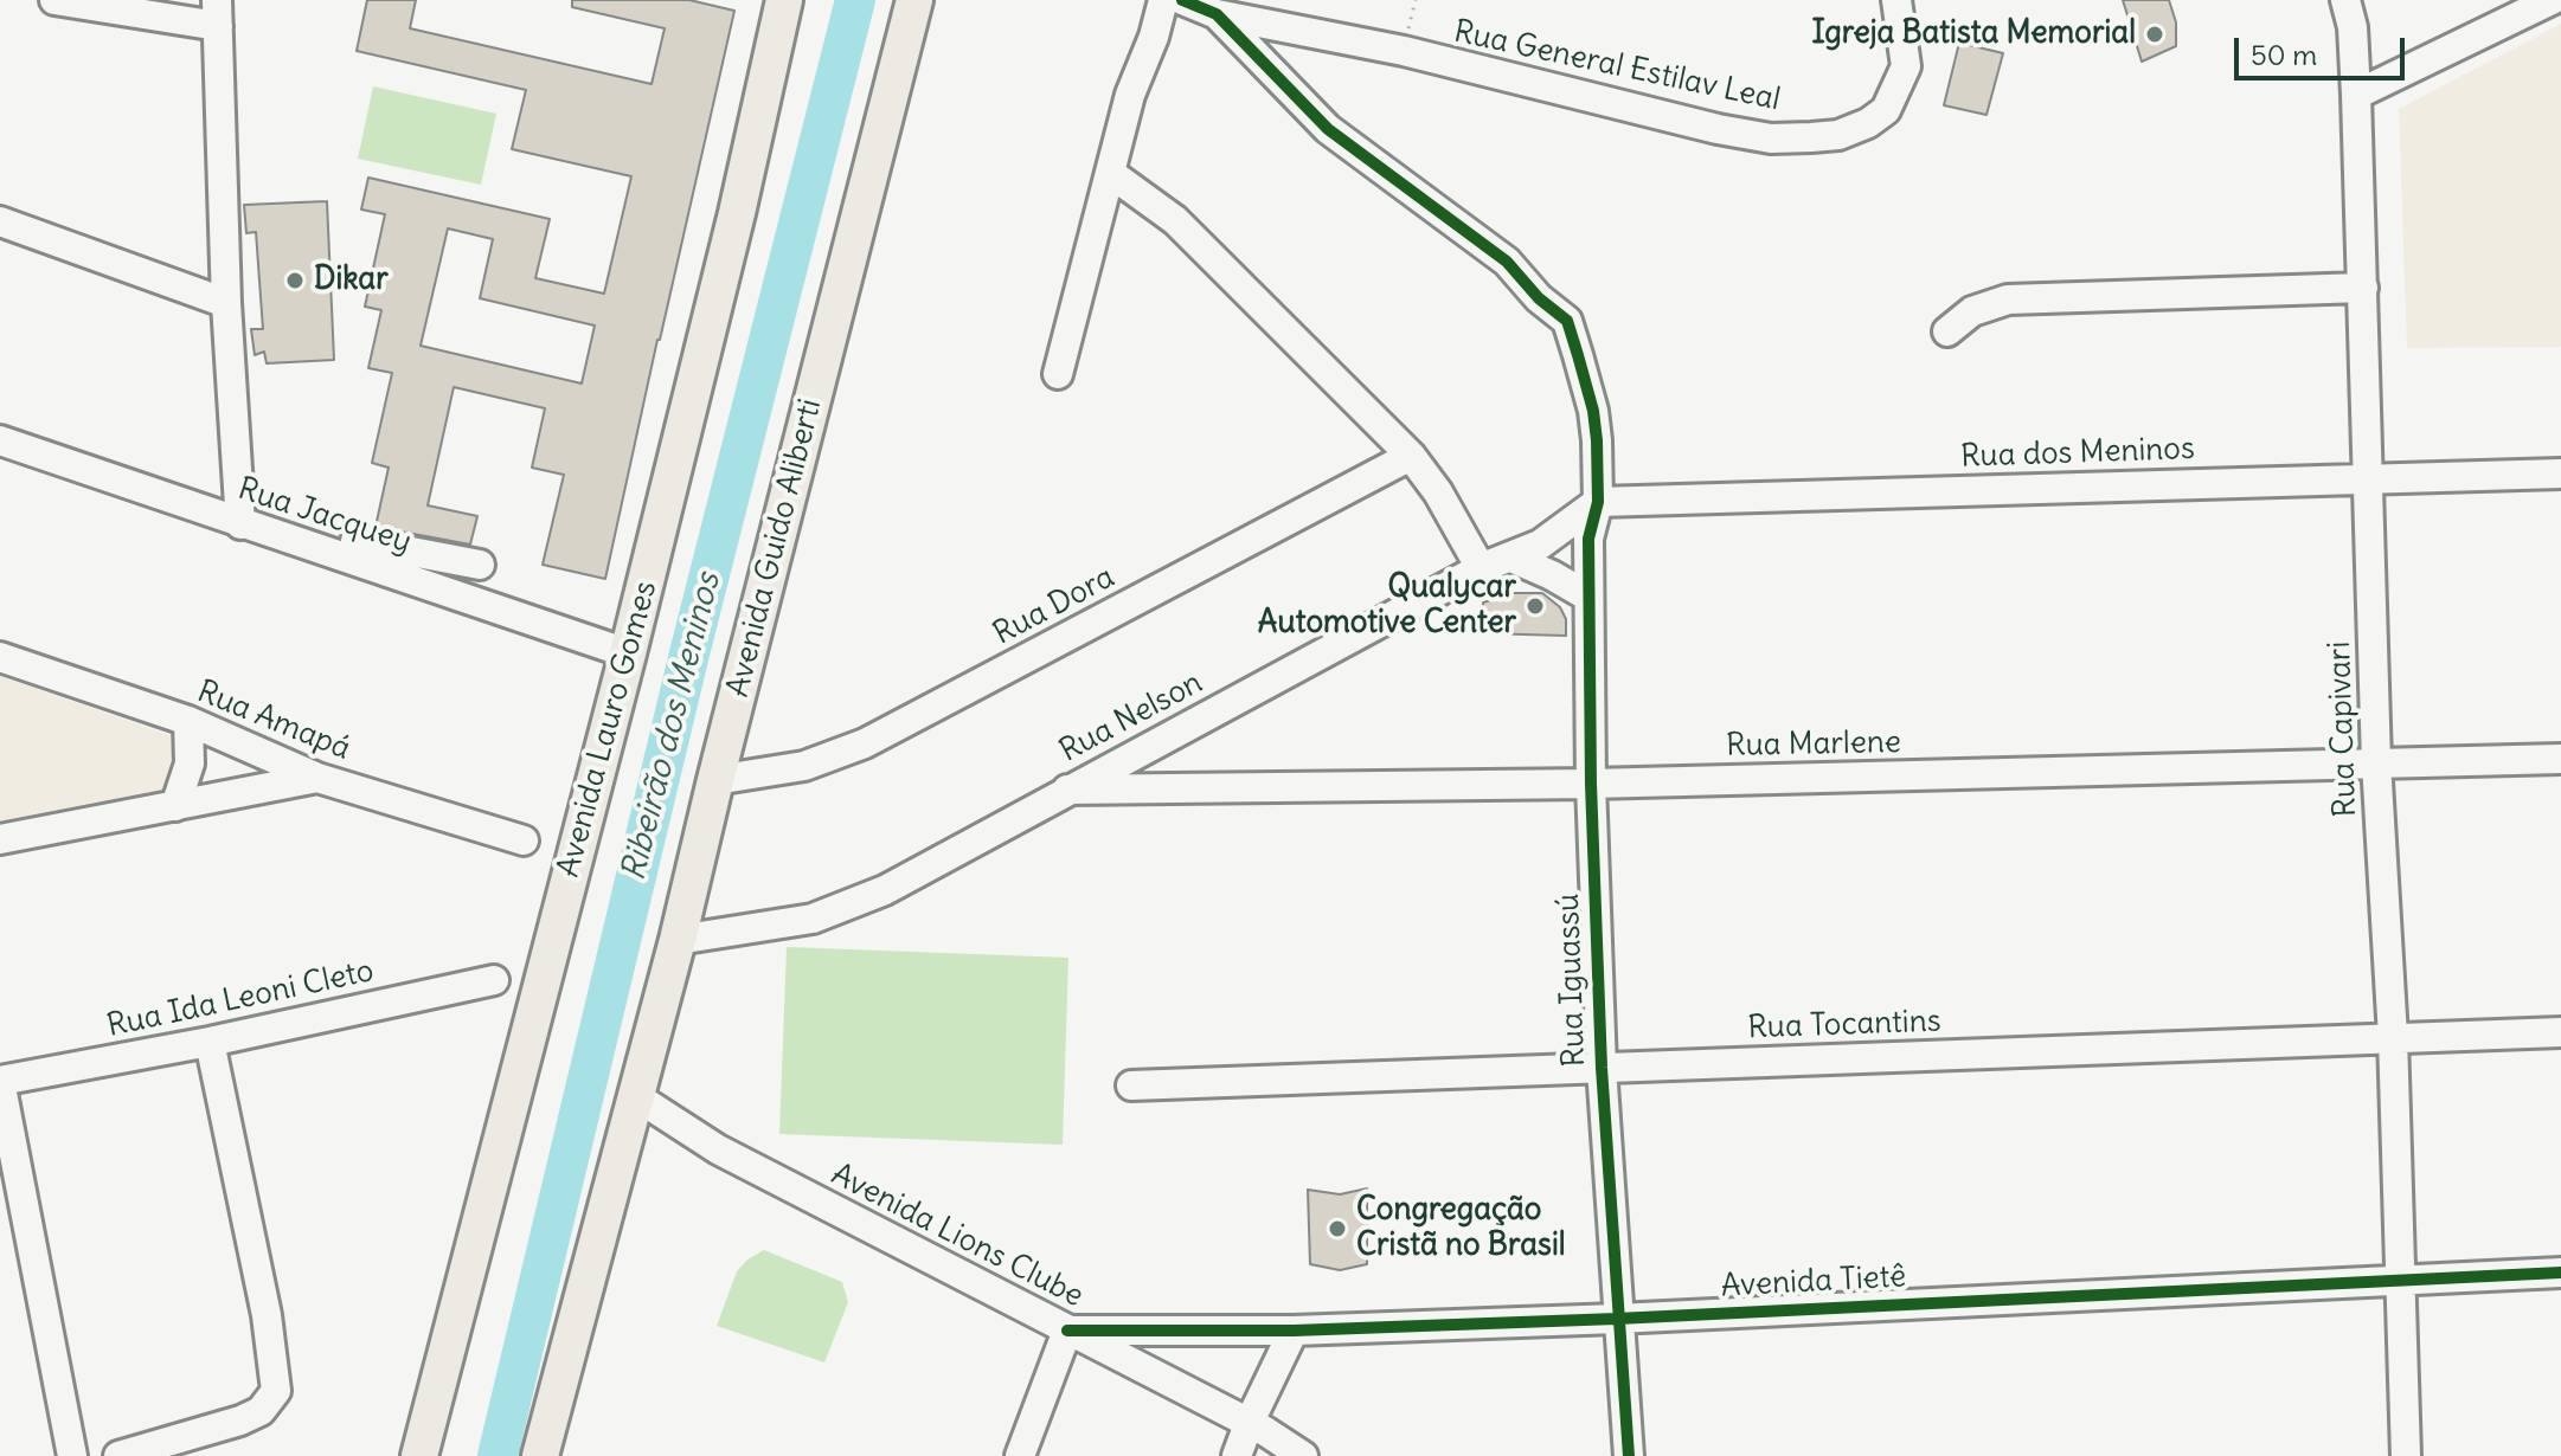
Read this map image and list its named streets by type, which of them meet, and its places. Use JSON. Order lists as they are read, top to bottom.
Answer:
{
  "streets": {
    "main road": ["Avenida Guido Aliberti", "Avenida Lauro Gomes"],
    "street": [
      "Rua General Estilav Leal",
      "Rua dos Meninos",
      "Rua Jacquey",
      "Rua Dora",
      "Rua Nelson",
      "Rua Amapá",
      "Rua Capivari",
      "Rua Marlene",
      "Rua Iguassú",
      "Rua Ida Leoni Cleto",
      "Rua Tocantins",
      "Avenida Lions Clube",
      "Avenida Tietê"
    ]
  },
  "crossings": [
    ["Rua General Estilav Leal", "Rua Iguassú"],
    ["Rua dos Meninos", "Rua Nelson"],
    ["Rua dos Meninos", "Rua Capivari"],
    ["Rua dos Meninos", "Rua Iguassú"],
    ["Rua Jacquey", "Avenida Lauro Gomes"],
    ["Avenida Guido Aliberti", "Rua Dora"],
    ["Avenida Guido Aliberti", "Rua Nelson"],
    ["Avenida Guido Aliberti", "Avenida Lions Clube"],
    ["Rua Nelson", "Rua Marlene"],
    ["Rua Nelson", "Rua Iguassú"],
    ["Rua Capivari", "Rua Marlene"],
    ["Rua Capivari", "Rua Tocantins"],
    ["Rua Capivari", "Avenida Tietê"],
    ["Rua Marlene", "Rua Iguassú"],
    ["Rua Iguassú", "Rua Tocantins"],
    ["Rua Iguassú", "Avenida Tietê"],
    ["Avenida Lions Clube", "Avenida Tietê"]
  ],
  "water": ["Ribeirão dos Meninos"],
  "places": [
    "Igreja Batista Memorial",
    "Dikar",
    "Qualycar Automotive Center",
    "Congregação Cristã no Brasil"
  ],
  "scale_bar": "50 m"
}
